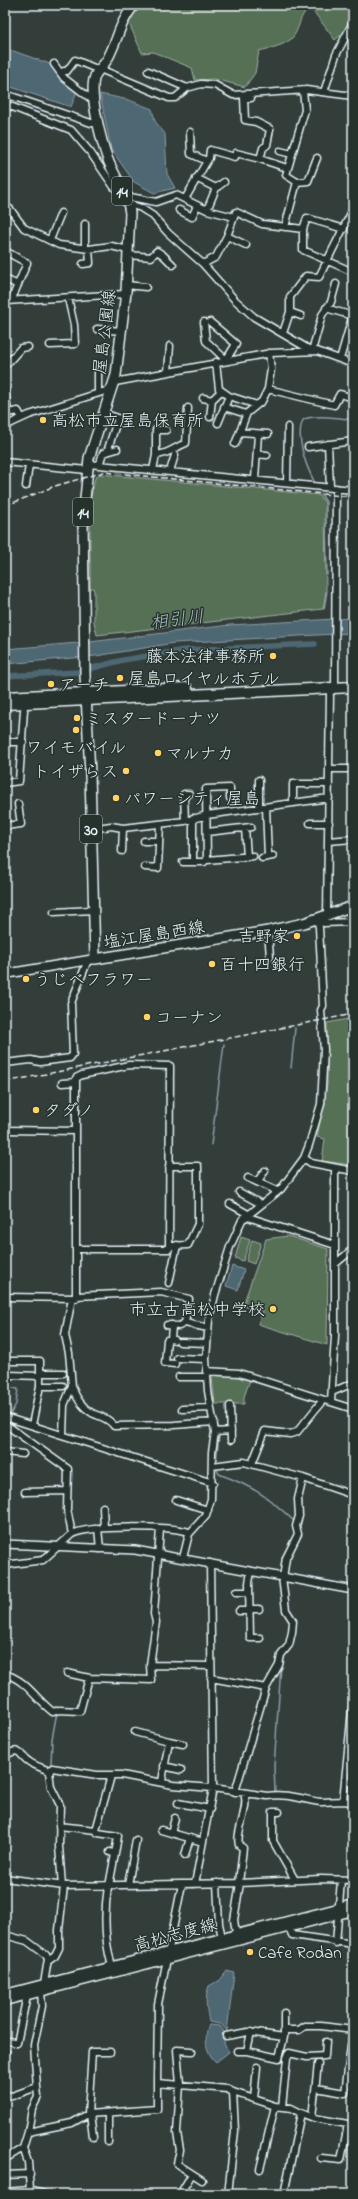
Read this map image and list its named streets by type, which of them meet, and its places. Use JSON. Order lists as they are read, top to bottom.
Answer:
{
  "streets": {
    "main road": [
      "14",
      "屋島公園線",
      "30",
      "塩江屋島西線",
      "高松志度線"
    ]
  },
  "crossings": [
    ["屋島公園線", "塩江屋島西線"]
  ],
  "water": ["相引川"],
  "places": [
    "高松市立屋島保育所",
    "藤本法律事務所",
    "屋島ロイヤルホテル",
    "アーチ",
    "ミスタードーナツ",
    "ワイモバイル",
    "マルナカ",
    "トイザらス",
    "パワーシティ屋島",
    "吉野家",
    "百十四銀行",
    "うじべフラワー",
    "コーナン",
    "タダノ",
    "市立古高松中学校",
    "Cafe Rodan"
  ]
}
